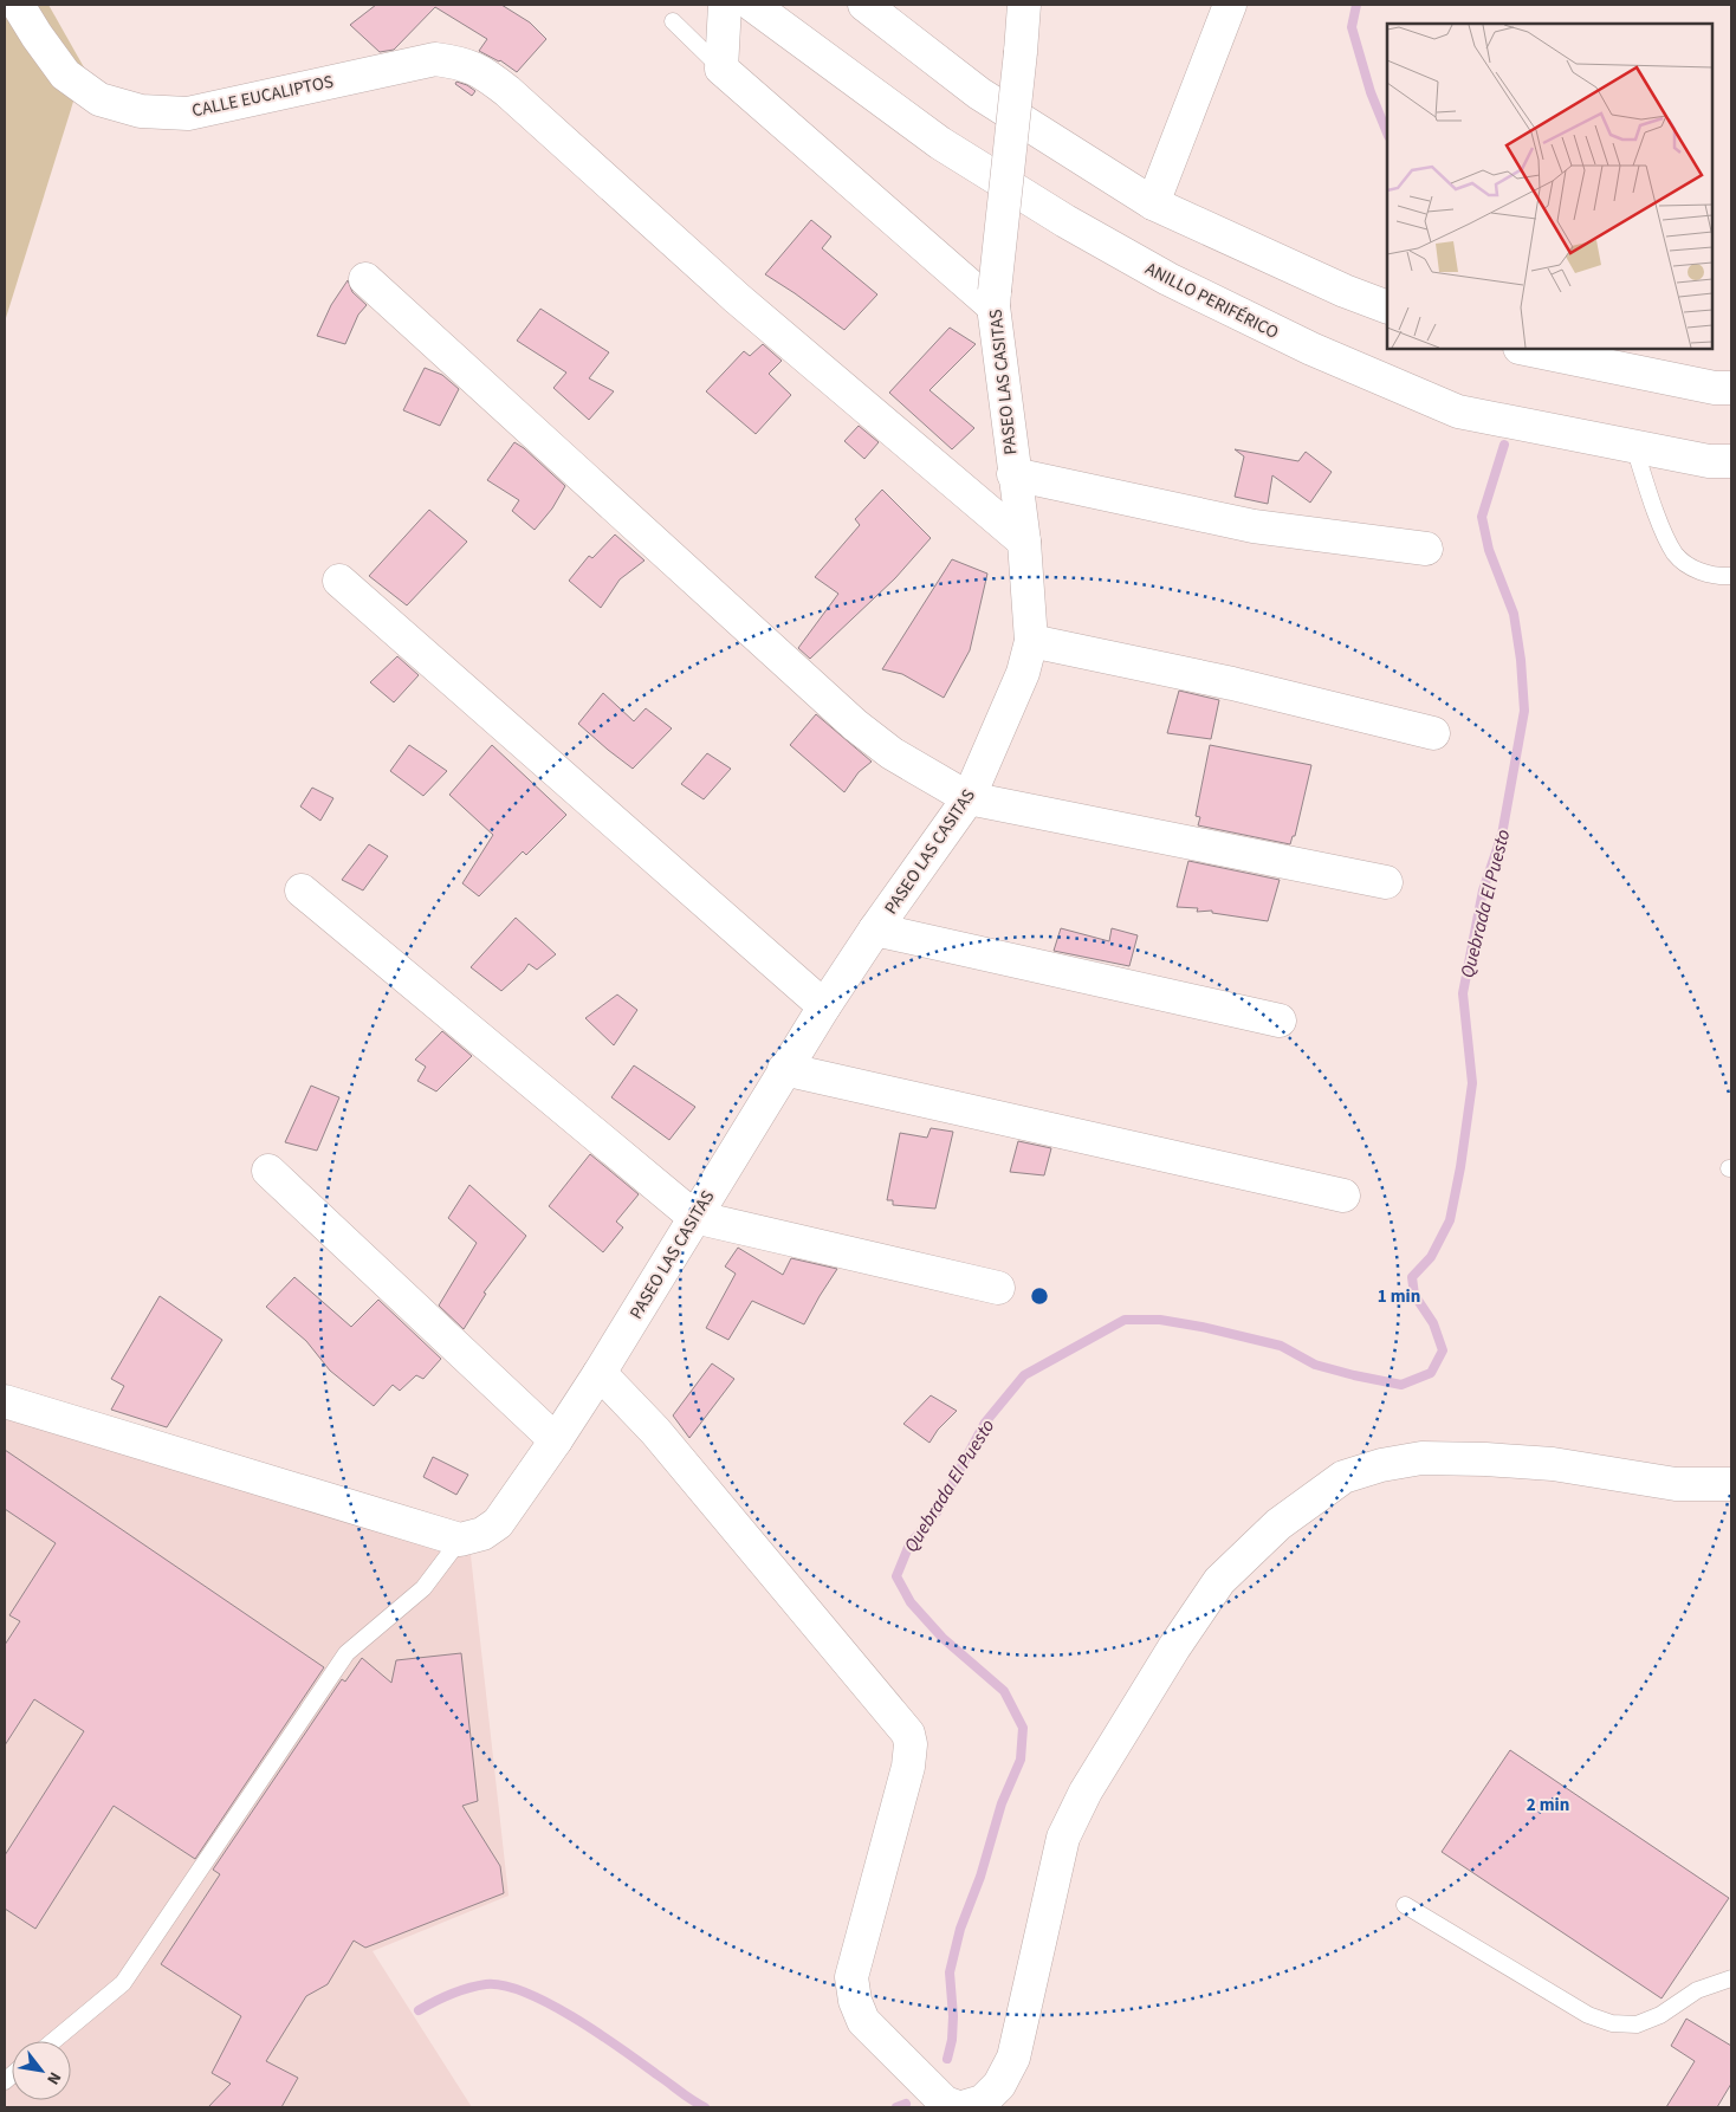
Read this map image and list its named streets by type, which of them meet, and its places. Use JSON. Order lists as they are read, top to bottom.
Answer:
{
  "streets": {
    "main road": ["CALLE EUCALIPTOS", "ANILLO PERIFÉRICO", "PASEO LAS CASITAS"]
  },
  "crossings": [
    ["CALLE EUCALIPTOS", "PASEO LAS CASITAS"]
  ],
  "water": ["Quebrada El Puesto"],
  "north": "bottom right",
  "rings": ["1 min", "2 min"]
}
